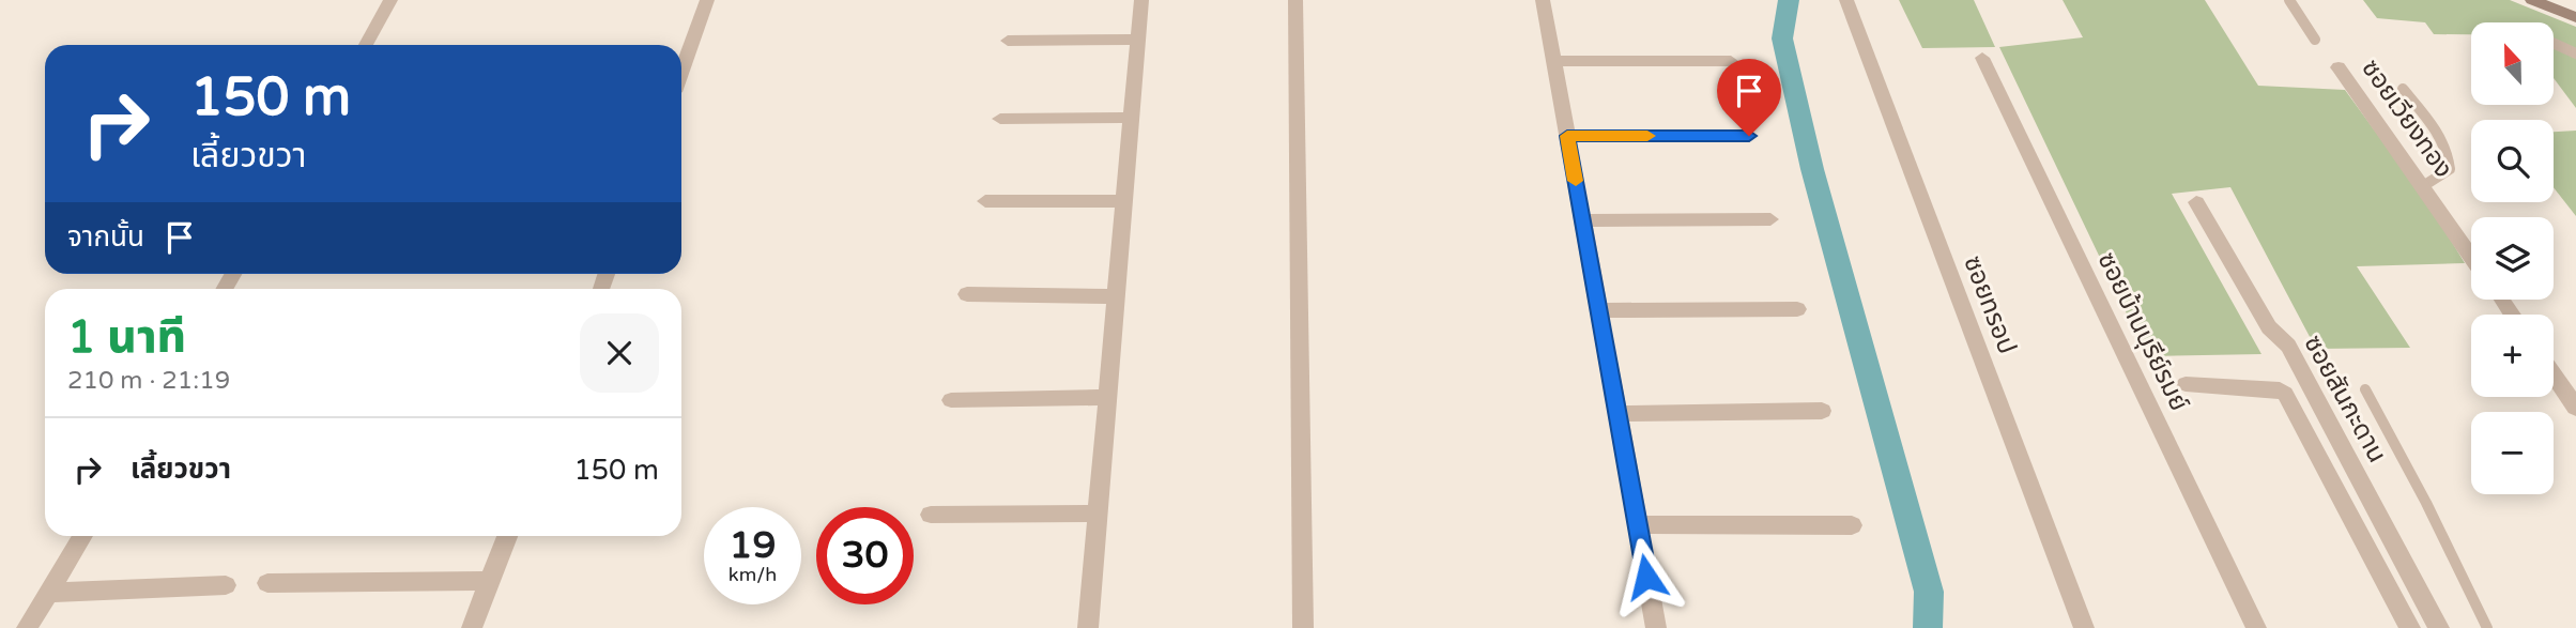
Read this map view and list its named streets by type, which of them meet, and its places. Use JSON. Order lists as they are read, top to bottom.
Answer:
{
  "streets": {
    "street": [
      "ซอยเวียงทอง",
      "ซอยทรอป",
      "ซอยบ้านบุรีย์รมย์",
      "ซอยสันกะดาน"
    ]
  },
  "north": "top",
  "page": {
    "map_buttons": ["+", "−"],
    "turn": ["150 m", "เลี้ยวขวา"],
    "then": "จากนั้น",
    "heading": ["1 นาที", "210 m · 21:19"],
    "list": [
      {
        "name": "เลี้ยวขวา",
        "value": "150 m"
      }
    ],
    "speed": "19 km/h",
    "limit": "30"
  }
}
